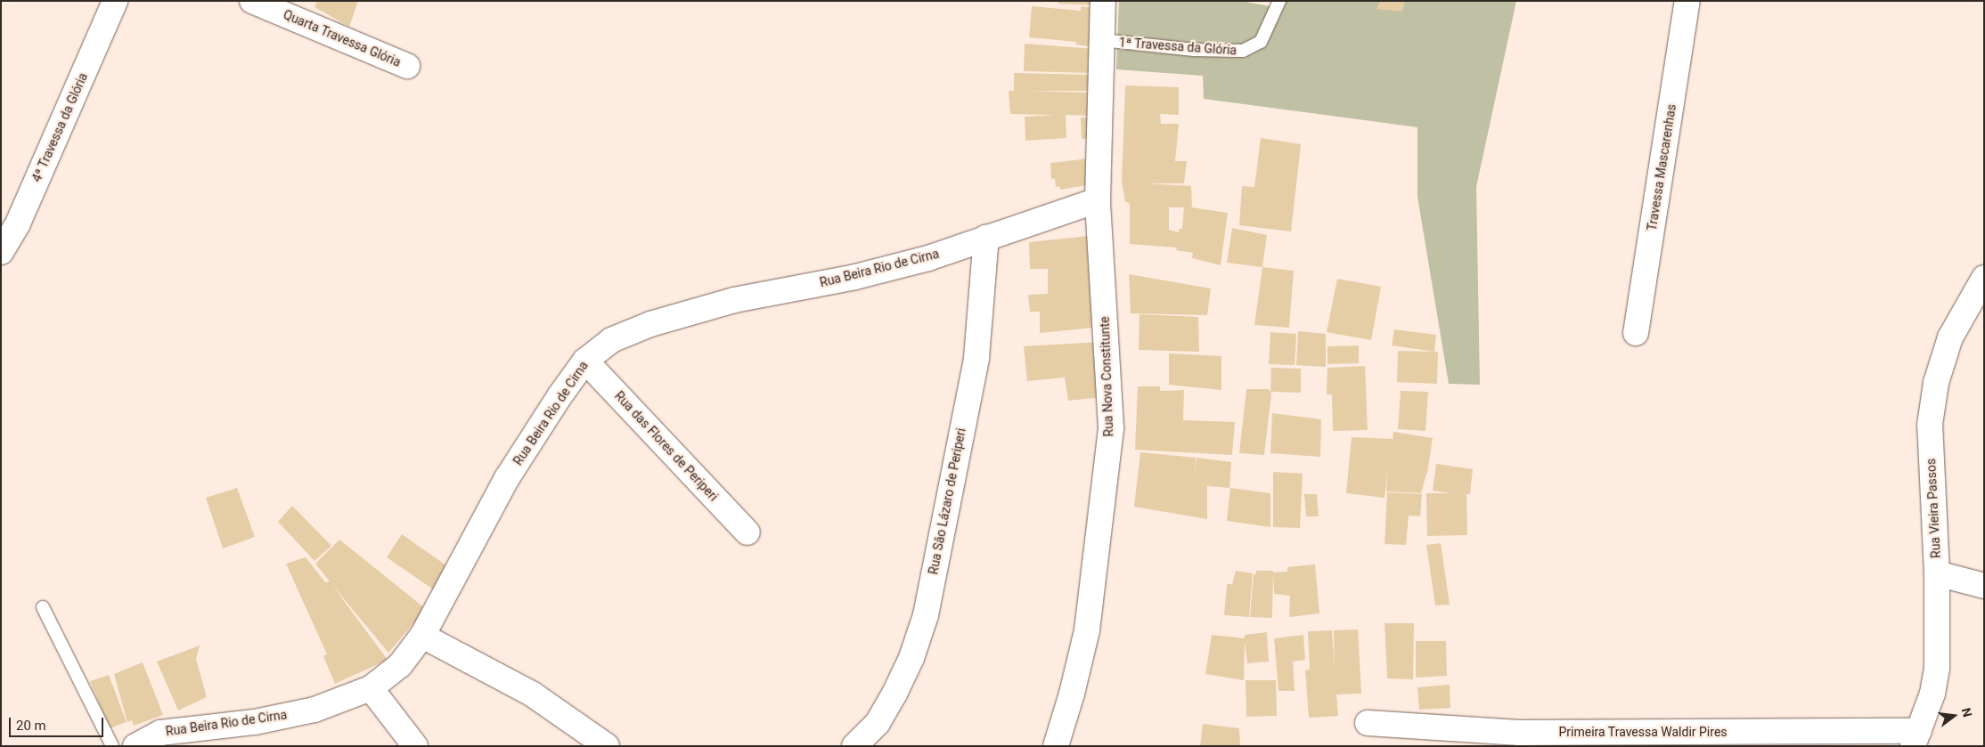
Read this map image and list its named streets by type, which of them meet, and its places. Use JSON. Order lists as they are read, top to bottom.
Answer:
{
  "streets": {
    "street": [
      "Quarta Travessa Glória",
      "4ª Travessa da Glória",
      "Travessa Mascarenhas",
      "Rua Beira Rio de Cirna",
      "Rua Nova Constitunte",
      "Rua das Flores de Periperi",
      "Rua Sâo Lázaro de Periperi",
      "Rua Vieira Passos",
      "Primeira Travessa Waldir Pires"
    ],
    "lane": ["1ª Travessa da Glória"]
  },
  "crossings": [
    ["1ª Travessa da Glória", "Rua Nova Constitunte"],
    ["Rua Beira Rio de Cirna", "Rua Nova Constitunte"],
    ["Rua Beira Rio de Cirna", "Rua das Flores de Periperi"],
    ["Rua Beira Rio de Cirna", "Rua Sâo Lázaro de Periperi"],
    ["Rua Vieira Passos", "Primeira Travessa Waldir Pires"]
  ],
  "scale_bar": "20 m",
  "north": "right"
}
